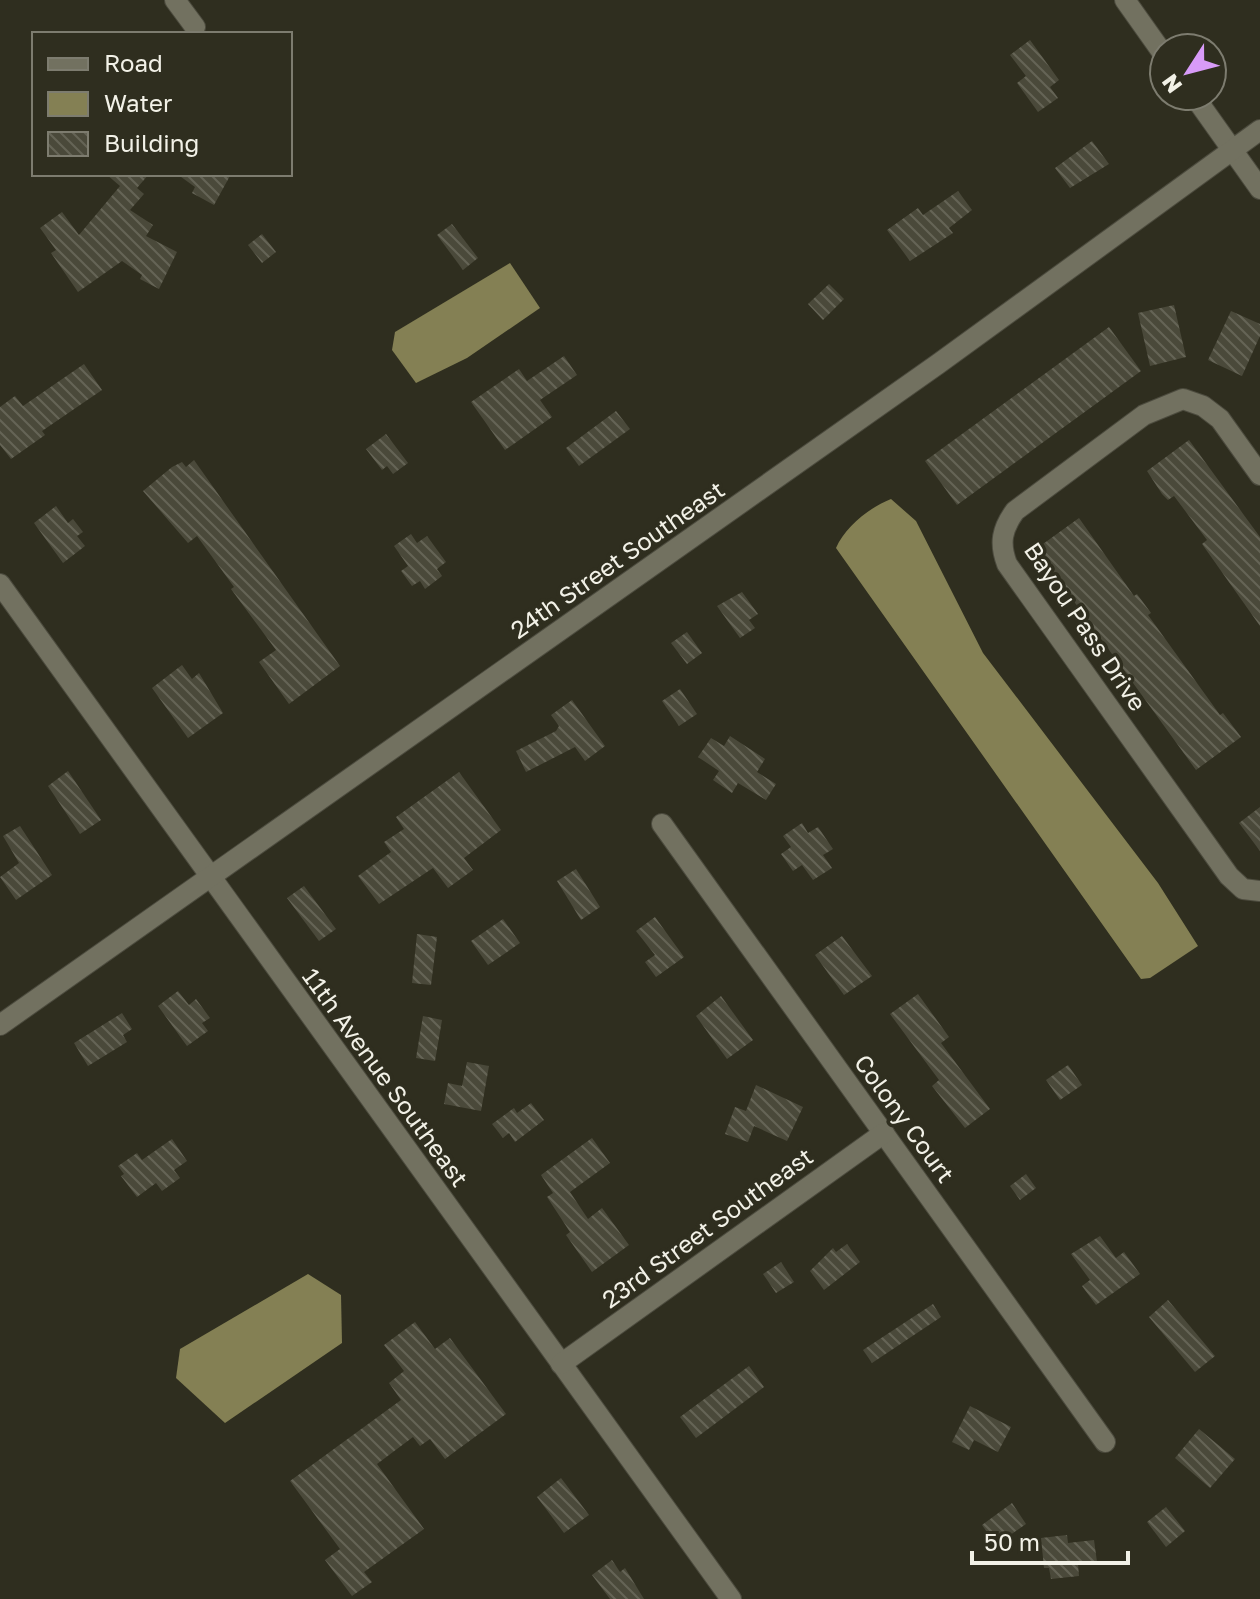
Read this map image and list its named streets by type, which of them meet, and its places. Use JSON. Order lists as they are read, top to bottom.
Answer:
{
  "streets": {
    "street": [
      "24th Street Southeast",
      "Bayou Pass Drive",
      "11th Avenue Southeast",
      "Colony Court",
      "23rd Street Southeast"
    ]
  },
  "crossings": [
    ["24th Street Southeast", "11th Avenue Southeast"],
    ["11th Avenue Southeast", "23rd Street Southeast"],
    ["Colony Court", "23rd Street Southeast"]
  ],
  "legend": ["Road", "Water", "Building"],
  "scale_bar": "50 m",
  "north": "bottom left"
}
